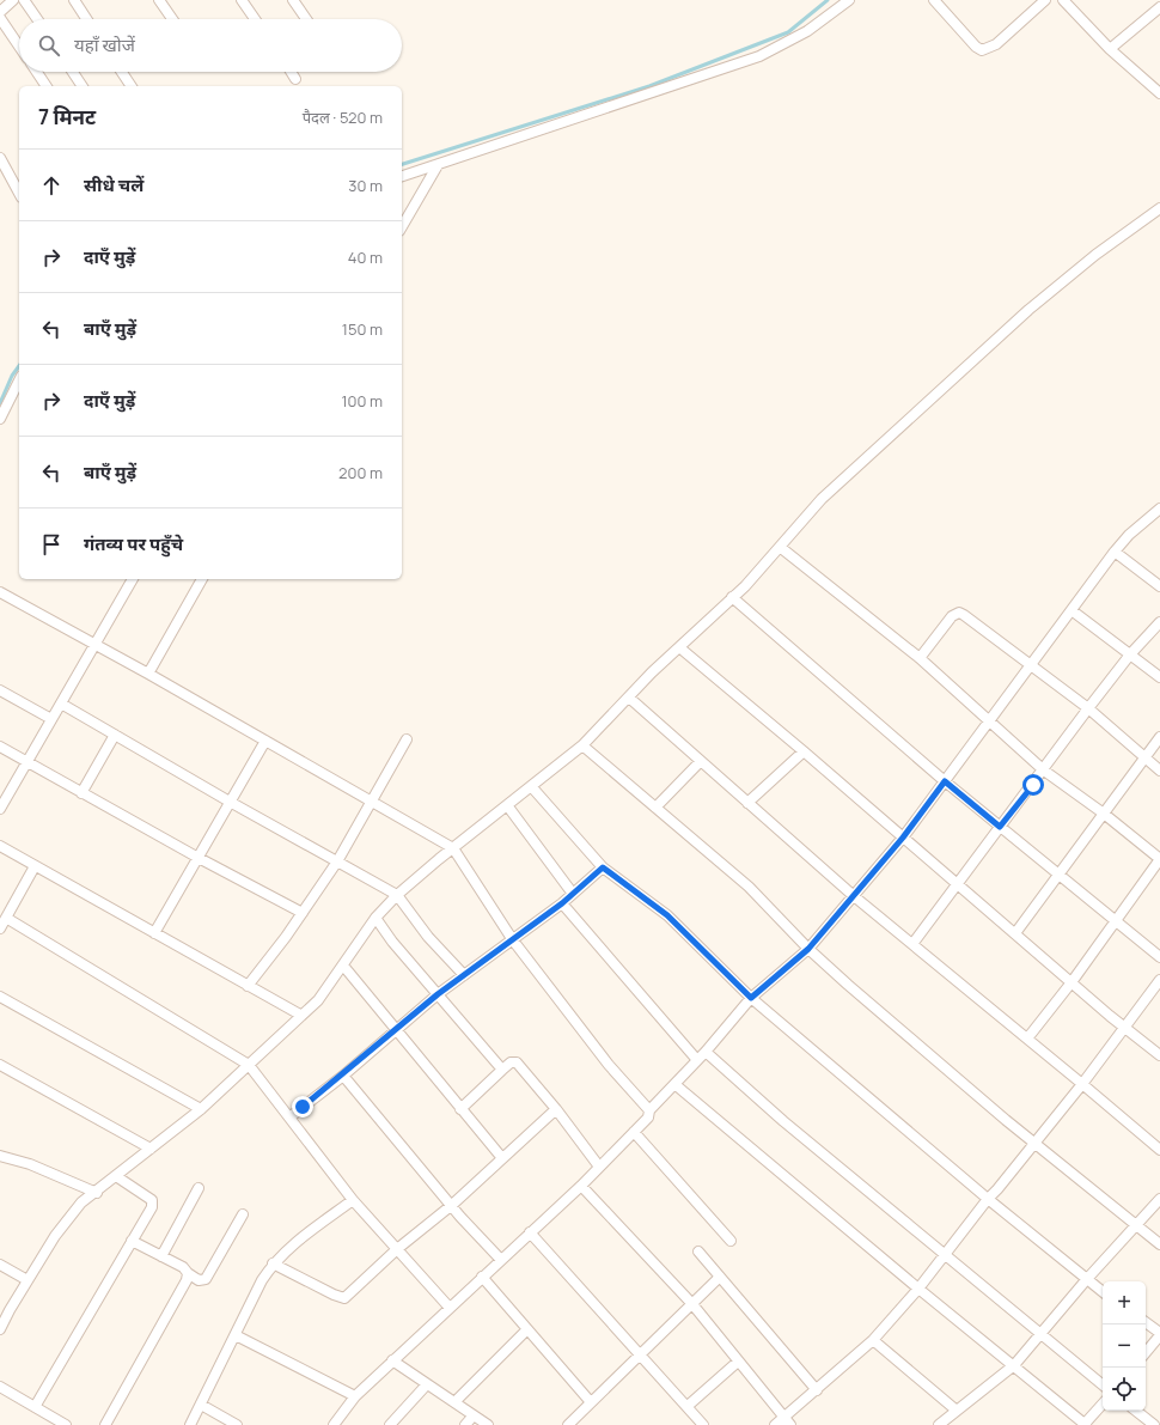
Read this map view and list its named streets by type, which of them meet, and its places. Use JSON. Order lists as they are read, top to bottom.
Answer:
{
  "page": {
    "search": "यहाँ खोजें",
    "heading": ["7 मिनट", "पैदल · 520 m"],
    "list": [
      ["सीधे चलें", "30 m"],
      ["दाएँ मुड़ें", "40 m"],
      ["बाएँ मुड़ें", "150 m"],
      ["दाएँ मुड़ें", "100 m"],
      ["बाएँ मुड़ें", "200 m"],
      "गंतव्य पर पहुँचे"
    ],
    "map_buttons": ["+", "−"]
  }
}
